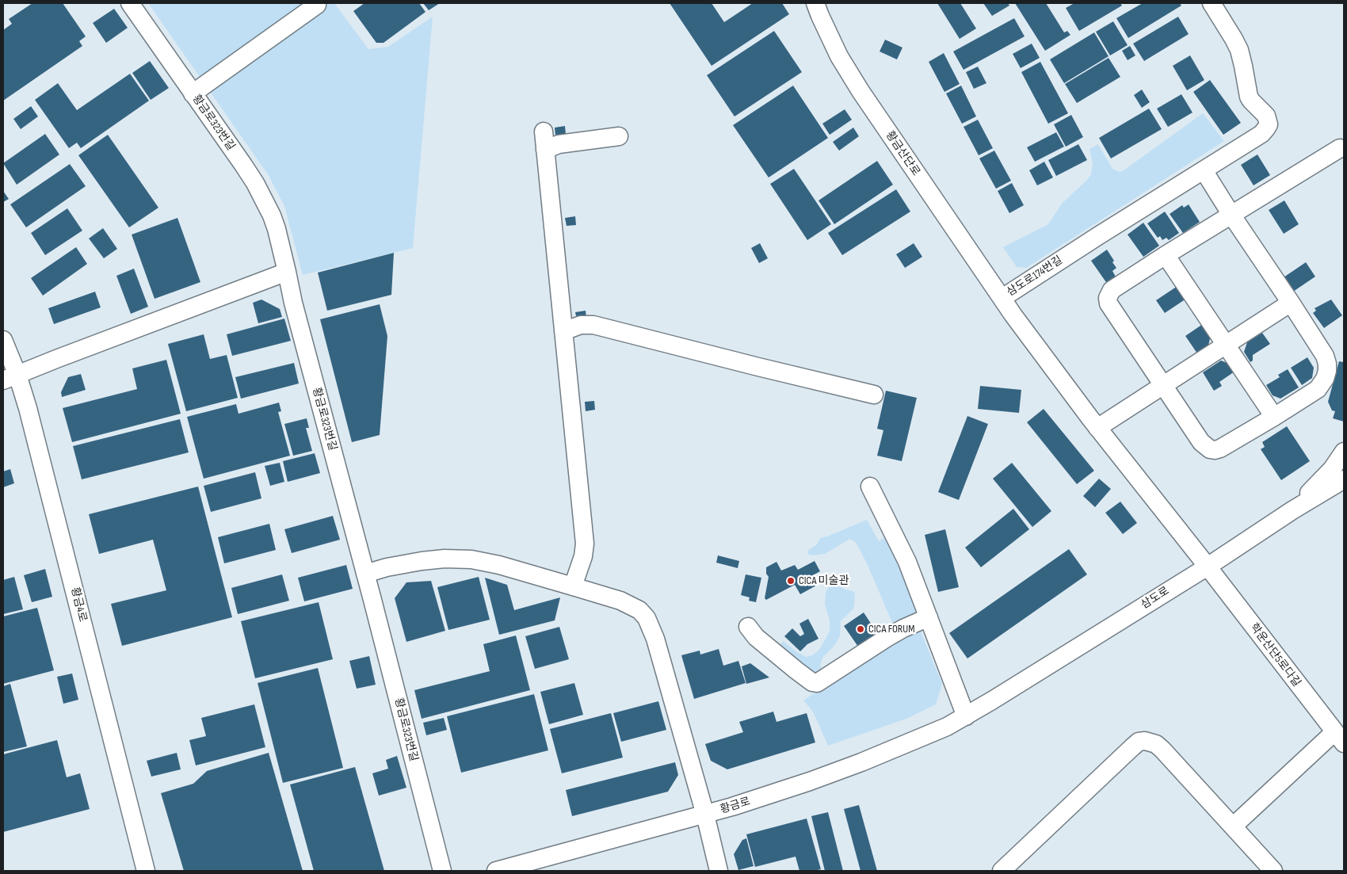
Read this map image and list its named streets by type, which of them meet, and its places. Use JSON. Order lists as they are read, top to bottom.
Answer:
{
  "streets": {
    "street": [
      "황금로323번길",
      "황금산단로",
      "삼도로174번길",
      "삼도로",
      "황금4로",
      "학운산단5로다길",
      "황금로"
    ]
  },
  "crossings": [
    ["황금산단로", "삼도로174번길"],
    ["삼도로174번길", "삼도로"],
    ["삼도로174번길", "학운산단5로다길"],
    ["삼도로", "학운산단5로다길"],
    ["삼도로", "황금로"]
  ],
  "places": ["CICA 미술관", "CICA FORUM"]
}
